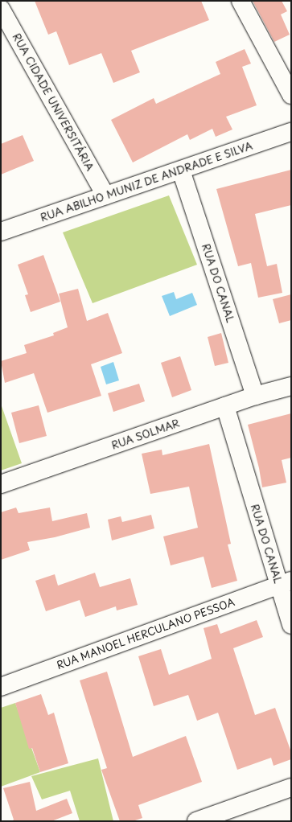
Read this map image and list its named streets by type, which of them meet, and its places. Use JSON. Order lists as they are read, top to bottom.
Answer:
{
  "streets": {
    "street": [
      "RUA CIDADE UNIVERSITÁRIA",
      "RUA ABILHO MUNIZ DE ANDRADE E SILVA",
      "RUA DO CANAL",
      "RUA SOLMAR",
      "RUA MANOEL HERCULANO PESSOA"
    ]
  },
  "crossings": [
    ["RUA CIDADE UNIVERSITÁRIA", "RUA ABILHO MUNIZ DE ANDRADE E SILVA"],
    ["RUA ABILHO MUNIZ DE ANDRADE E SILVA", "RUA DO CANAL"],
    ["RUA DO CANAL", "RUA SOLMAR"],
    ["RUA DO CANAL", "RUA MANOEL HERCULANO PESSOA"]
  ]
}
